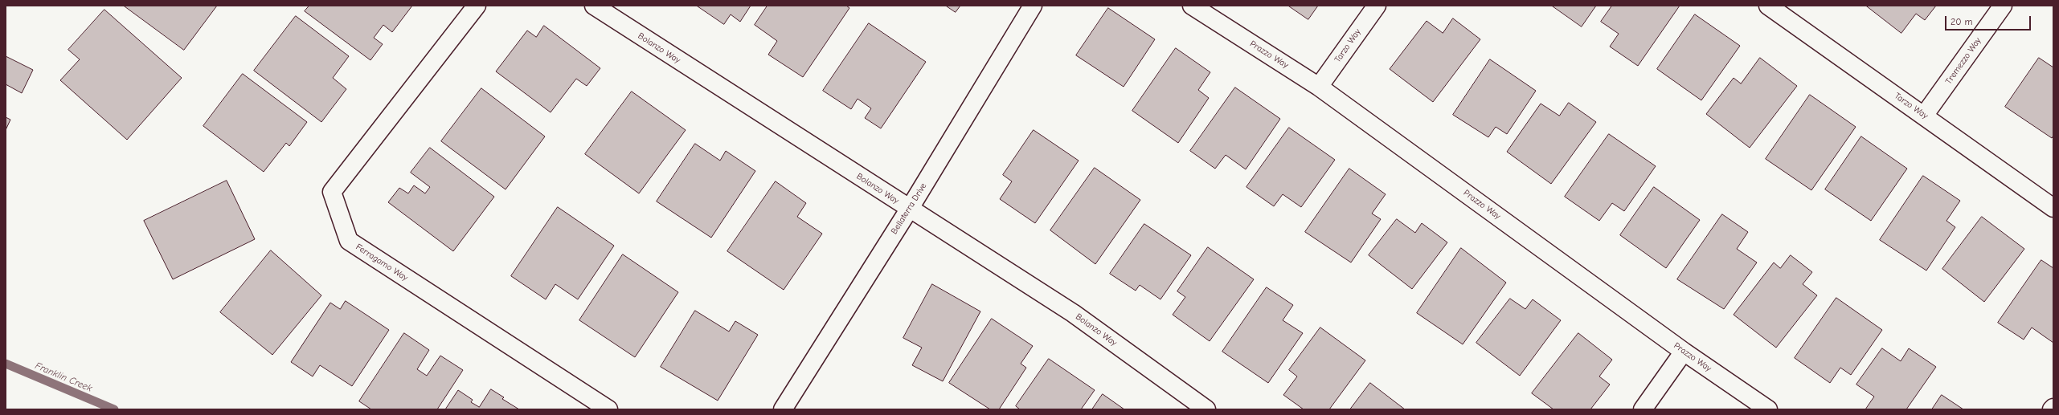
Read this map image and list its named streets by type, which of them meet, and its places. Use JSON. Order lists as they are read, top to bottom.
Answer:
{
  "streets": {
    "street": [
      "Tarzo Way",
      "Bolanzo Way",
      "Prazzo Way",
      "Tremezzo Way",
      "Bellaterra Drive",
      "Ferragamo Way"
    ]
  },
  "crossings": [
    ["Tarzo Way", "Prazzo Way"],
    ["Tarzo Way", "Tremezzo Way"],
    ["Bolanzo Way", "Bellaterra Drive"]
  ],
  "water": ["Franklin Creek"],
  "scale_bar": "20 m"
}
